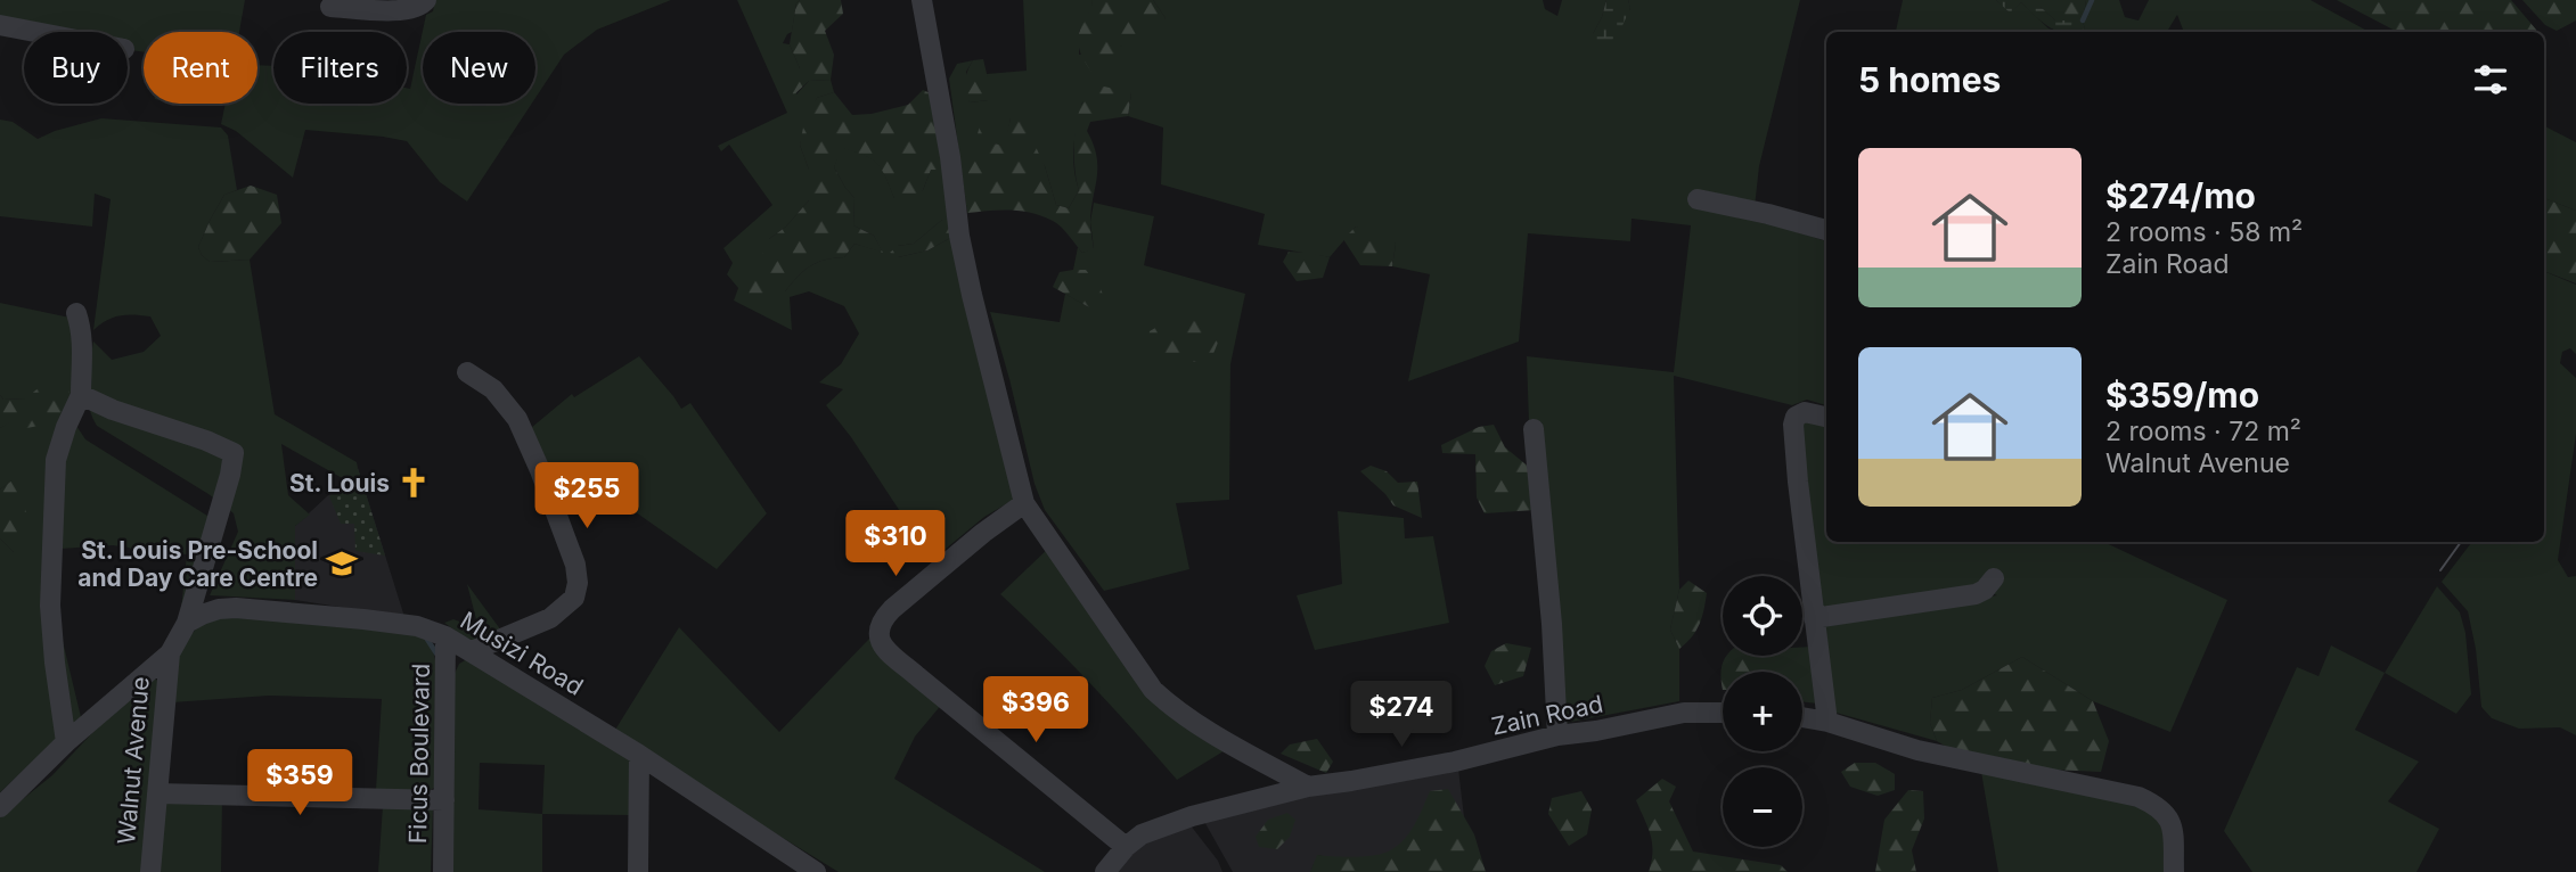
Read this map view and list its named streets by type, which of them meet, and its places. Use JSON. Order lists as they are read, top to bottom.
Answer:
{
  "streets": {
    "street": [
      "Musizi Road",
      "Zain Road",
      "Ficus Boulevard",
      "Walnut Avenue"
    ]
  },
  "crossings": [
    ["Musizi Road", "Ficus Boulevard"]
  ],
  "places": {
    "church": ["St. Louis"],
    "school or university": ["St. Louis Pre-School and Day Care Centre"]
  },
  "page": {
    "chip": [
      "Buy",
      "Rent",
      "Filters",
      "New"
    ],
    "heading": "5 homes",
    "list": [
      {
        "name": "$274/mo",
        "note": "2 rooms · 58 m² · Zain Road"
      },
      {
        "name": "$359/mo",
        "note": "2 rooms · 72 m² · Walnut Avenue"
      }
    ],
    "price": [
      "$255",
      "$310",
      "$396",
      "$274",
      "$359"
    ],
    "map_buttons": ["+", "−"]
  }
}
